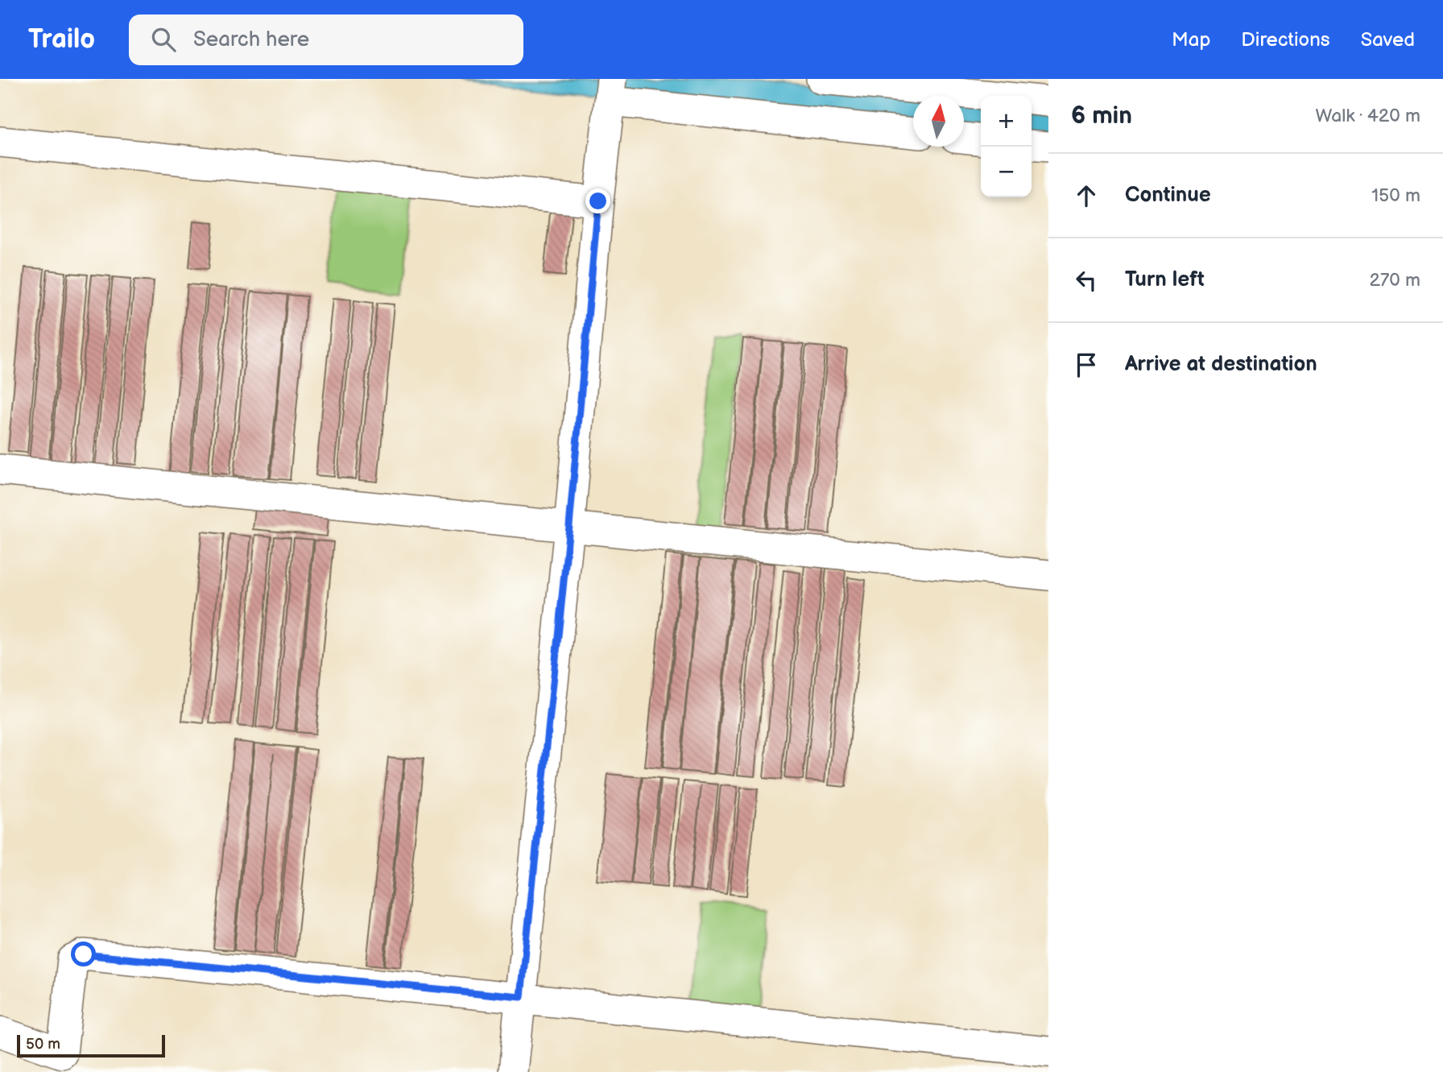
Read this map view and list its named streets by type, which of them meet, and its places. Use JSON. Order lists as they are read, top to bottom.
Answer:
{
  "scale_bar": "50 m",
  "north": "top",
  "page": {
    "header": "Trailo",
    "search": "Search here",
    "nav": ["Map", "Directions", "Saved"],
    "heading": ["6 min", "Walk · 420 m"],
    "map_buttons": ["+", "−"],
    "list": [
      ["Continue", "150 m"],
      ["Turn left", "270 m"],
      "Arrive at destination"
    ],
    "scale": "50 m"
  }
}
